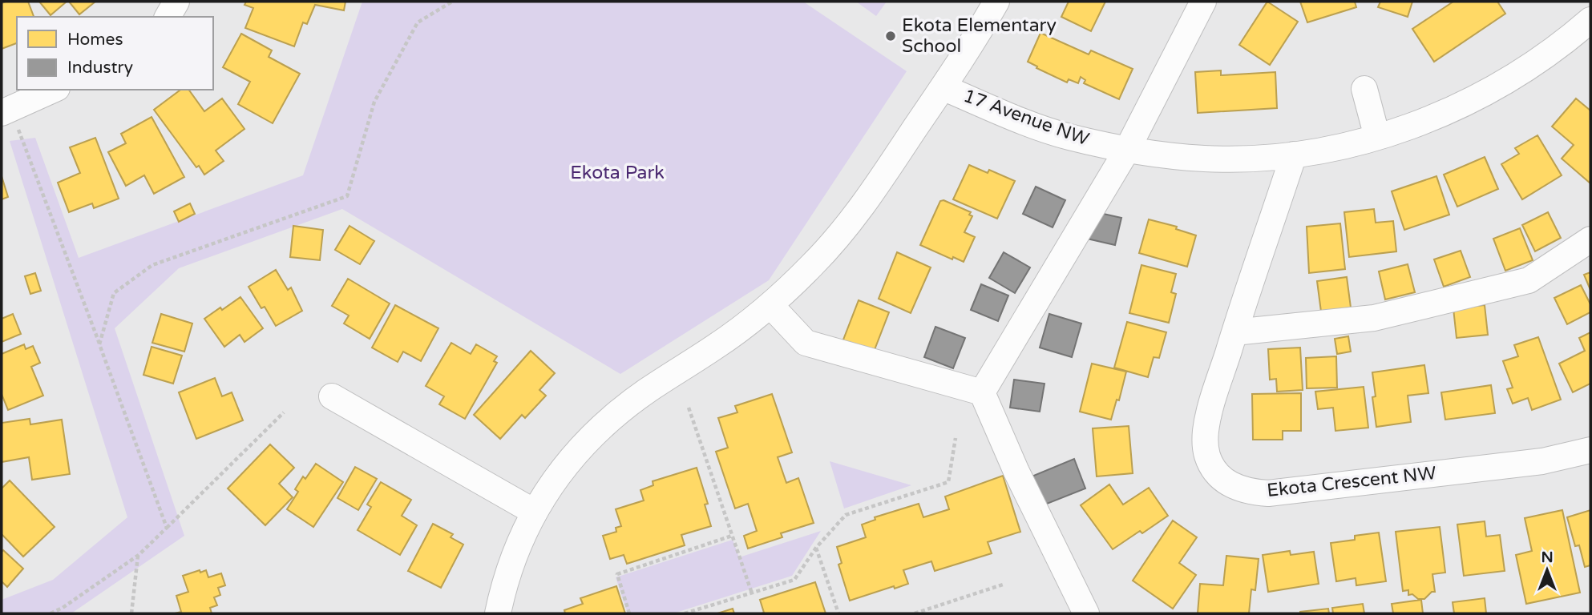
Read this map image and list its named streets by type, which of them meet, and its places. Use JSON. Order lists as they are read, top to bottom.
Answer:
{
  "streets": {
    "street": ["17 Avenue NW", "Ekota Crescent NW"]
  },
  "crossings": [
    ["17 Avenue NW", "Ekota Crescent NW"]
  ],
  "parks": ["Ekota Park"],
  "places": ["Ekota Elementary School"],
  "legend": ["Homes", "Industry"],
  "north": "top"
}
